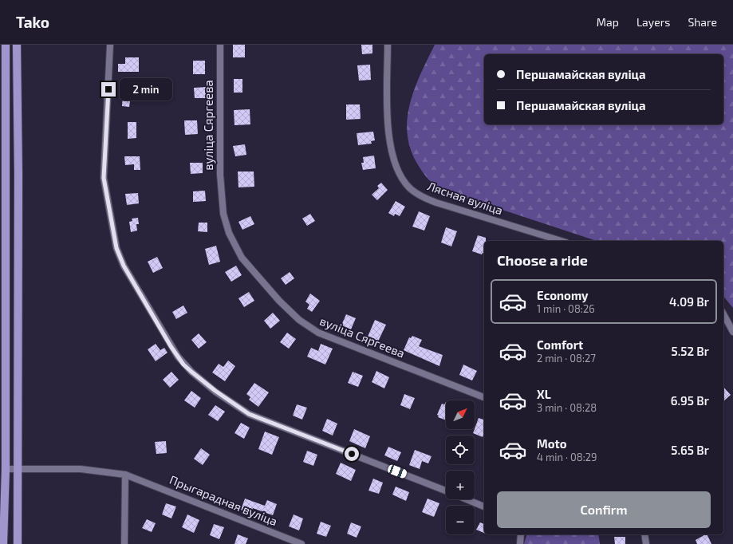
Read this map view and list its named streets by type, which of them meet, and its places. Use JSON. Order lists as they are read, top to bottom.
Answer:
{
  "streets": {
    "street": ["вуліца Сяргеева", "Лясная вуліца", "Прыгарадная вуліца"]
  },
  "north": "top right",
  "page": {
    "header": "Tako",
    "nav": ["Map", "Layers", "Share"],
    "banner": ["Першамайская вуліца", "Першамайская вуліца"],
    "bubble": "2 min",
    "heading": "Choose a ride",
    "list": [
      {
        "name": "Economy",
        "note": "1 min · 08:26",
        "value": "4.09 Br"
      },
      {
        "name": "Comfort",
        "note": "2 min · 08:27",
        "value": "5.52 Br"
      },
      {
        "name": "XL",
        "note": "3 min · 08:28",
        "value": "6.95 Br"
      },
      {
        "name": "Moto",
        "note": "4 min · 08:29",
        "value": "5.65 Br"
      }
    ],
    "map_buttons": ["+", "−"],
    "buttons": "Confirm"
  }
}
